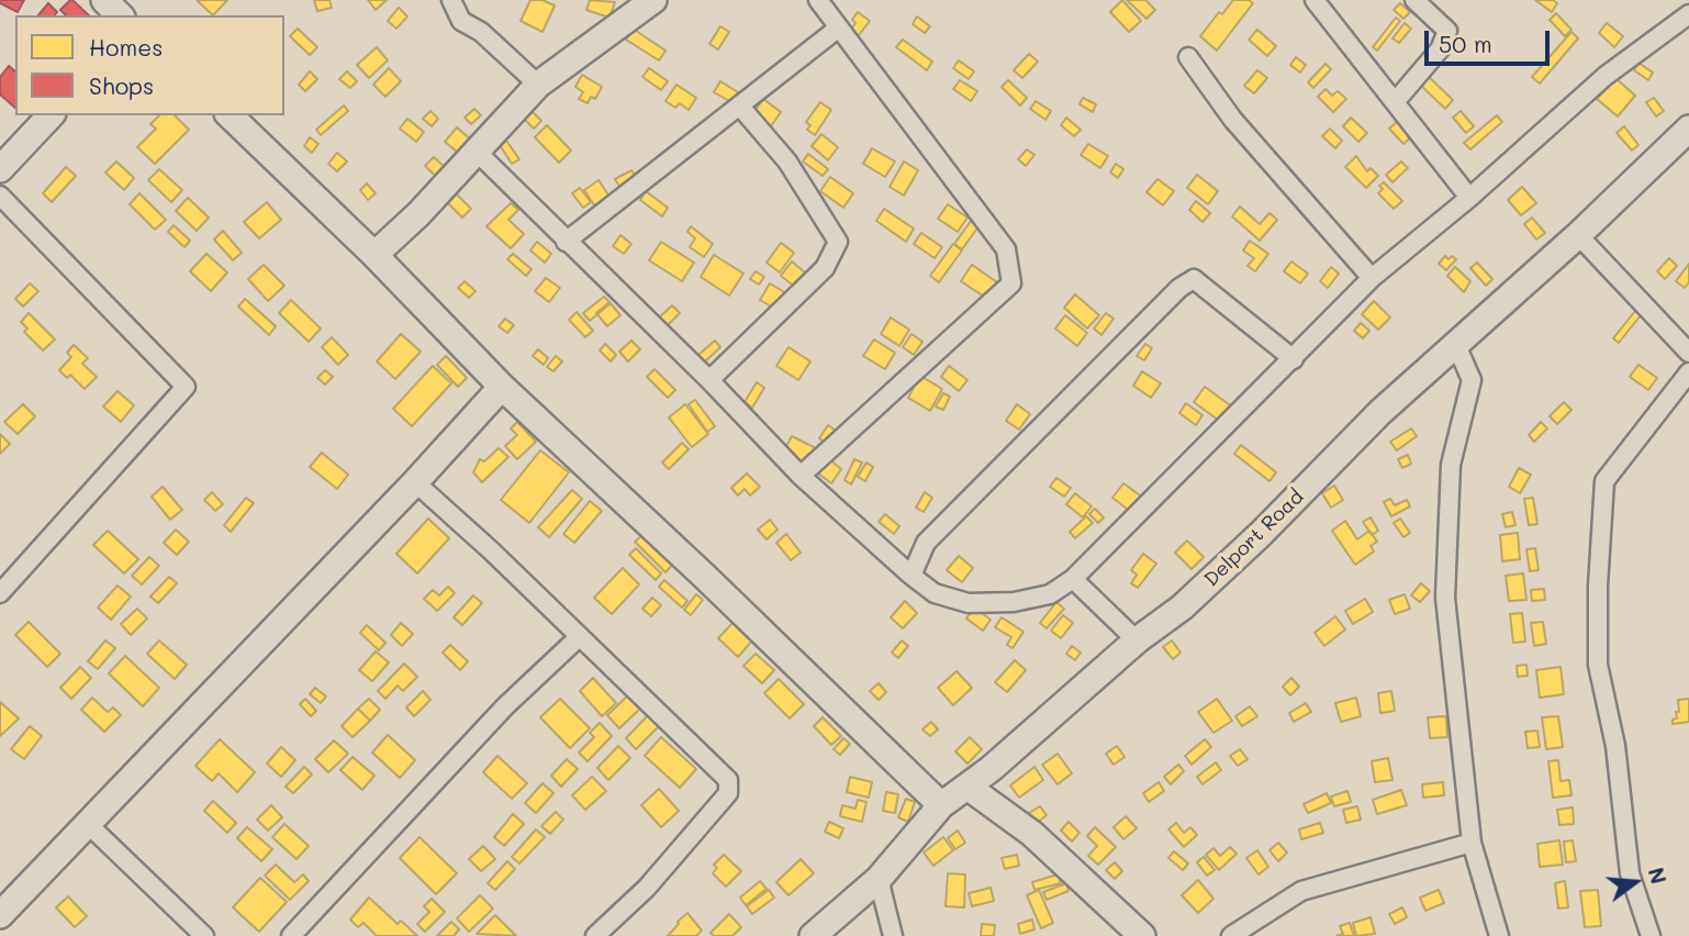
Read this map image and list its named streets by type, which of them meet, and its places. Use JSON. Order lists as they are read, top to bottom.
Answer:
{
  "streets": {
    "street": ["Delport Road"]
  },
  "legend": ["Homes", "Shops"],
  "scale_bar": "50 m",
  "north": "right"
}
